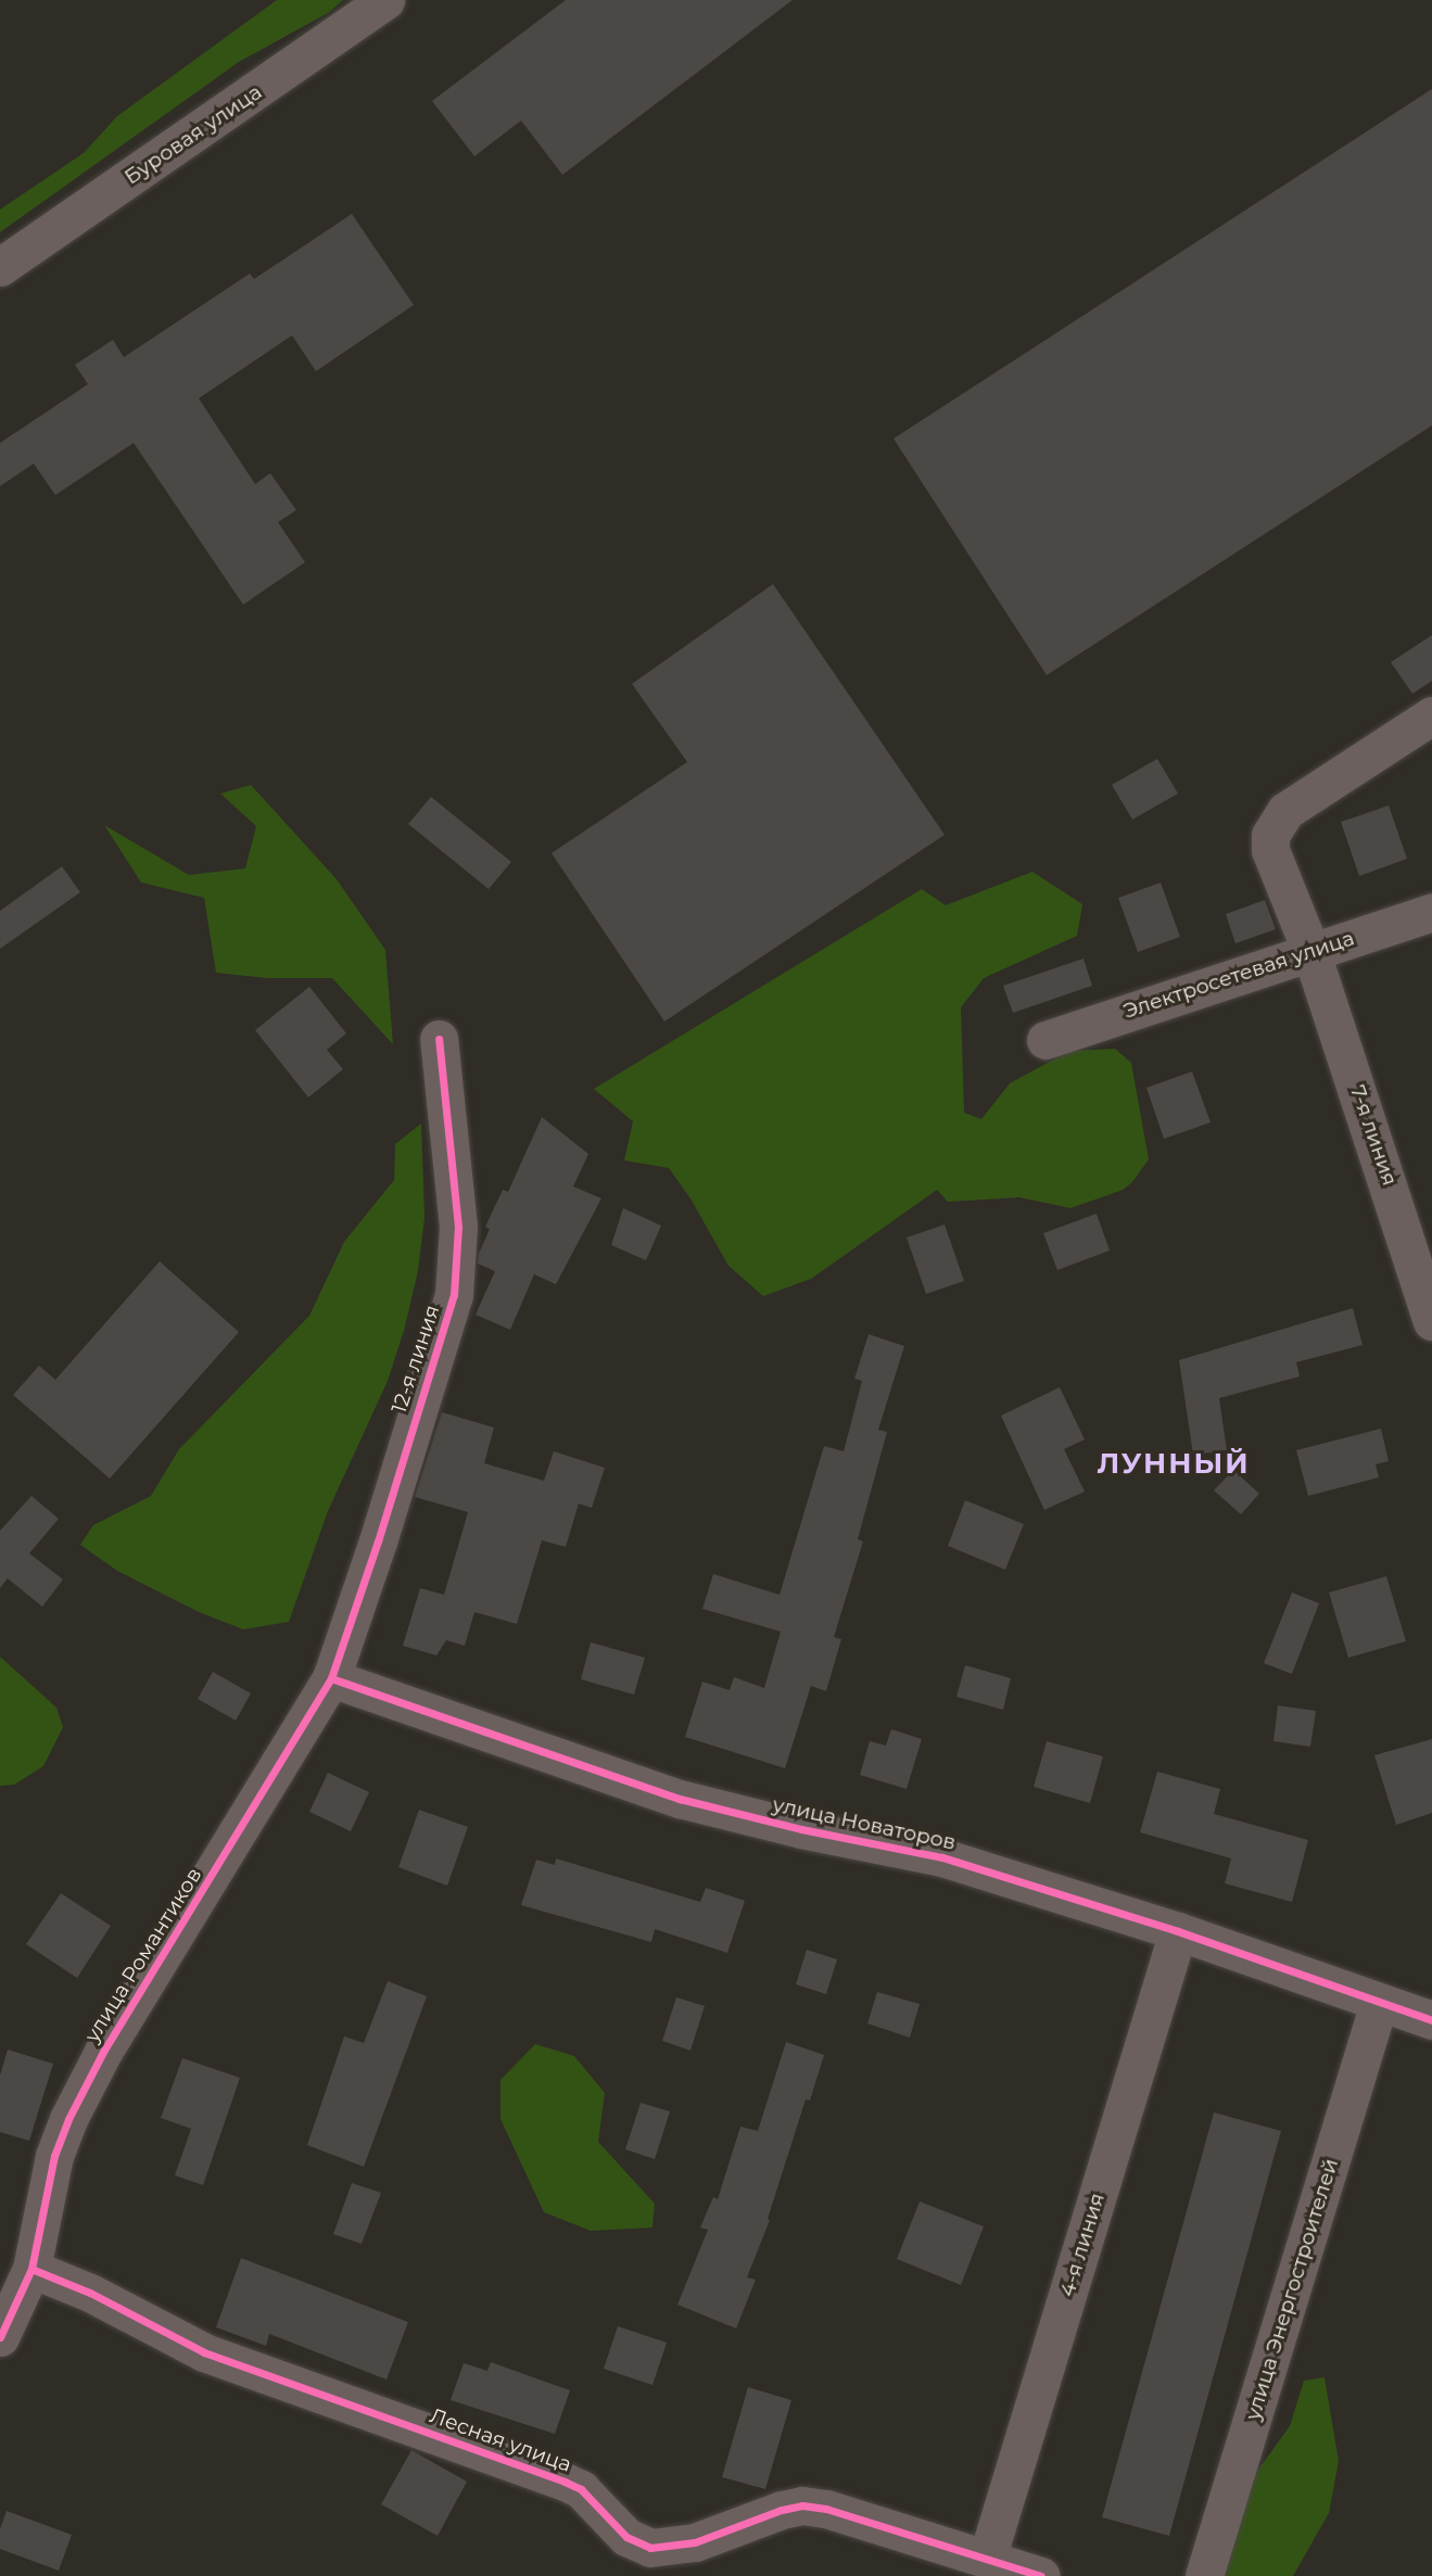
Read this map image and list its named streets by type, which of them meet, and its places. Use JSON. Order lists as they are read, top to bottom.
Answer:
{
  "streets": {
    "street": [
      "Буровая улица",
      "Электросетевая улица",
      "7-я линия",
      "12-я линия",
      "улица Новаторов",
      "улица Романтиков",
      "4-я линия",
      "улица Энергостроителей",
      "Лесная улица"
    ]
  },
  "crossings": [
    ["Электросетевая улица", "7-я линия"],
    ["12-я линия", "улица Новаторов"],
    ["12-я линия", "улица Романтиков"],
    ["улица Новаторов", "улица Романтиков"],
    ["улица Новаторов", "4-я линия"],
    ["улица Новаторов", "улица Энергостроителей"],
    ["улица Романтиков", "Лесная улица"],
    ["4-я линия", "Лесная улица"]
  ],
  "districts": ["ЛУННЫЙ"]
}
